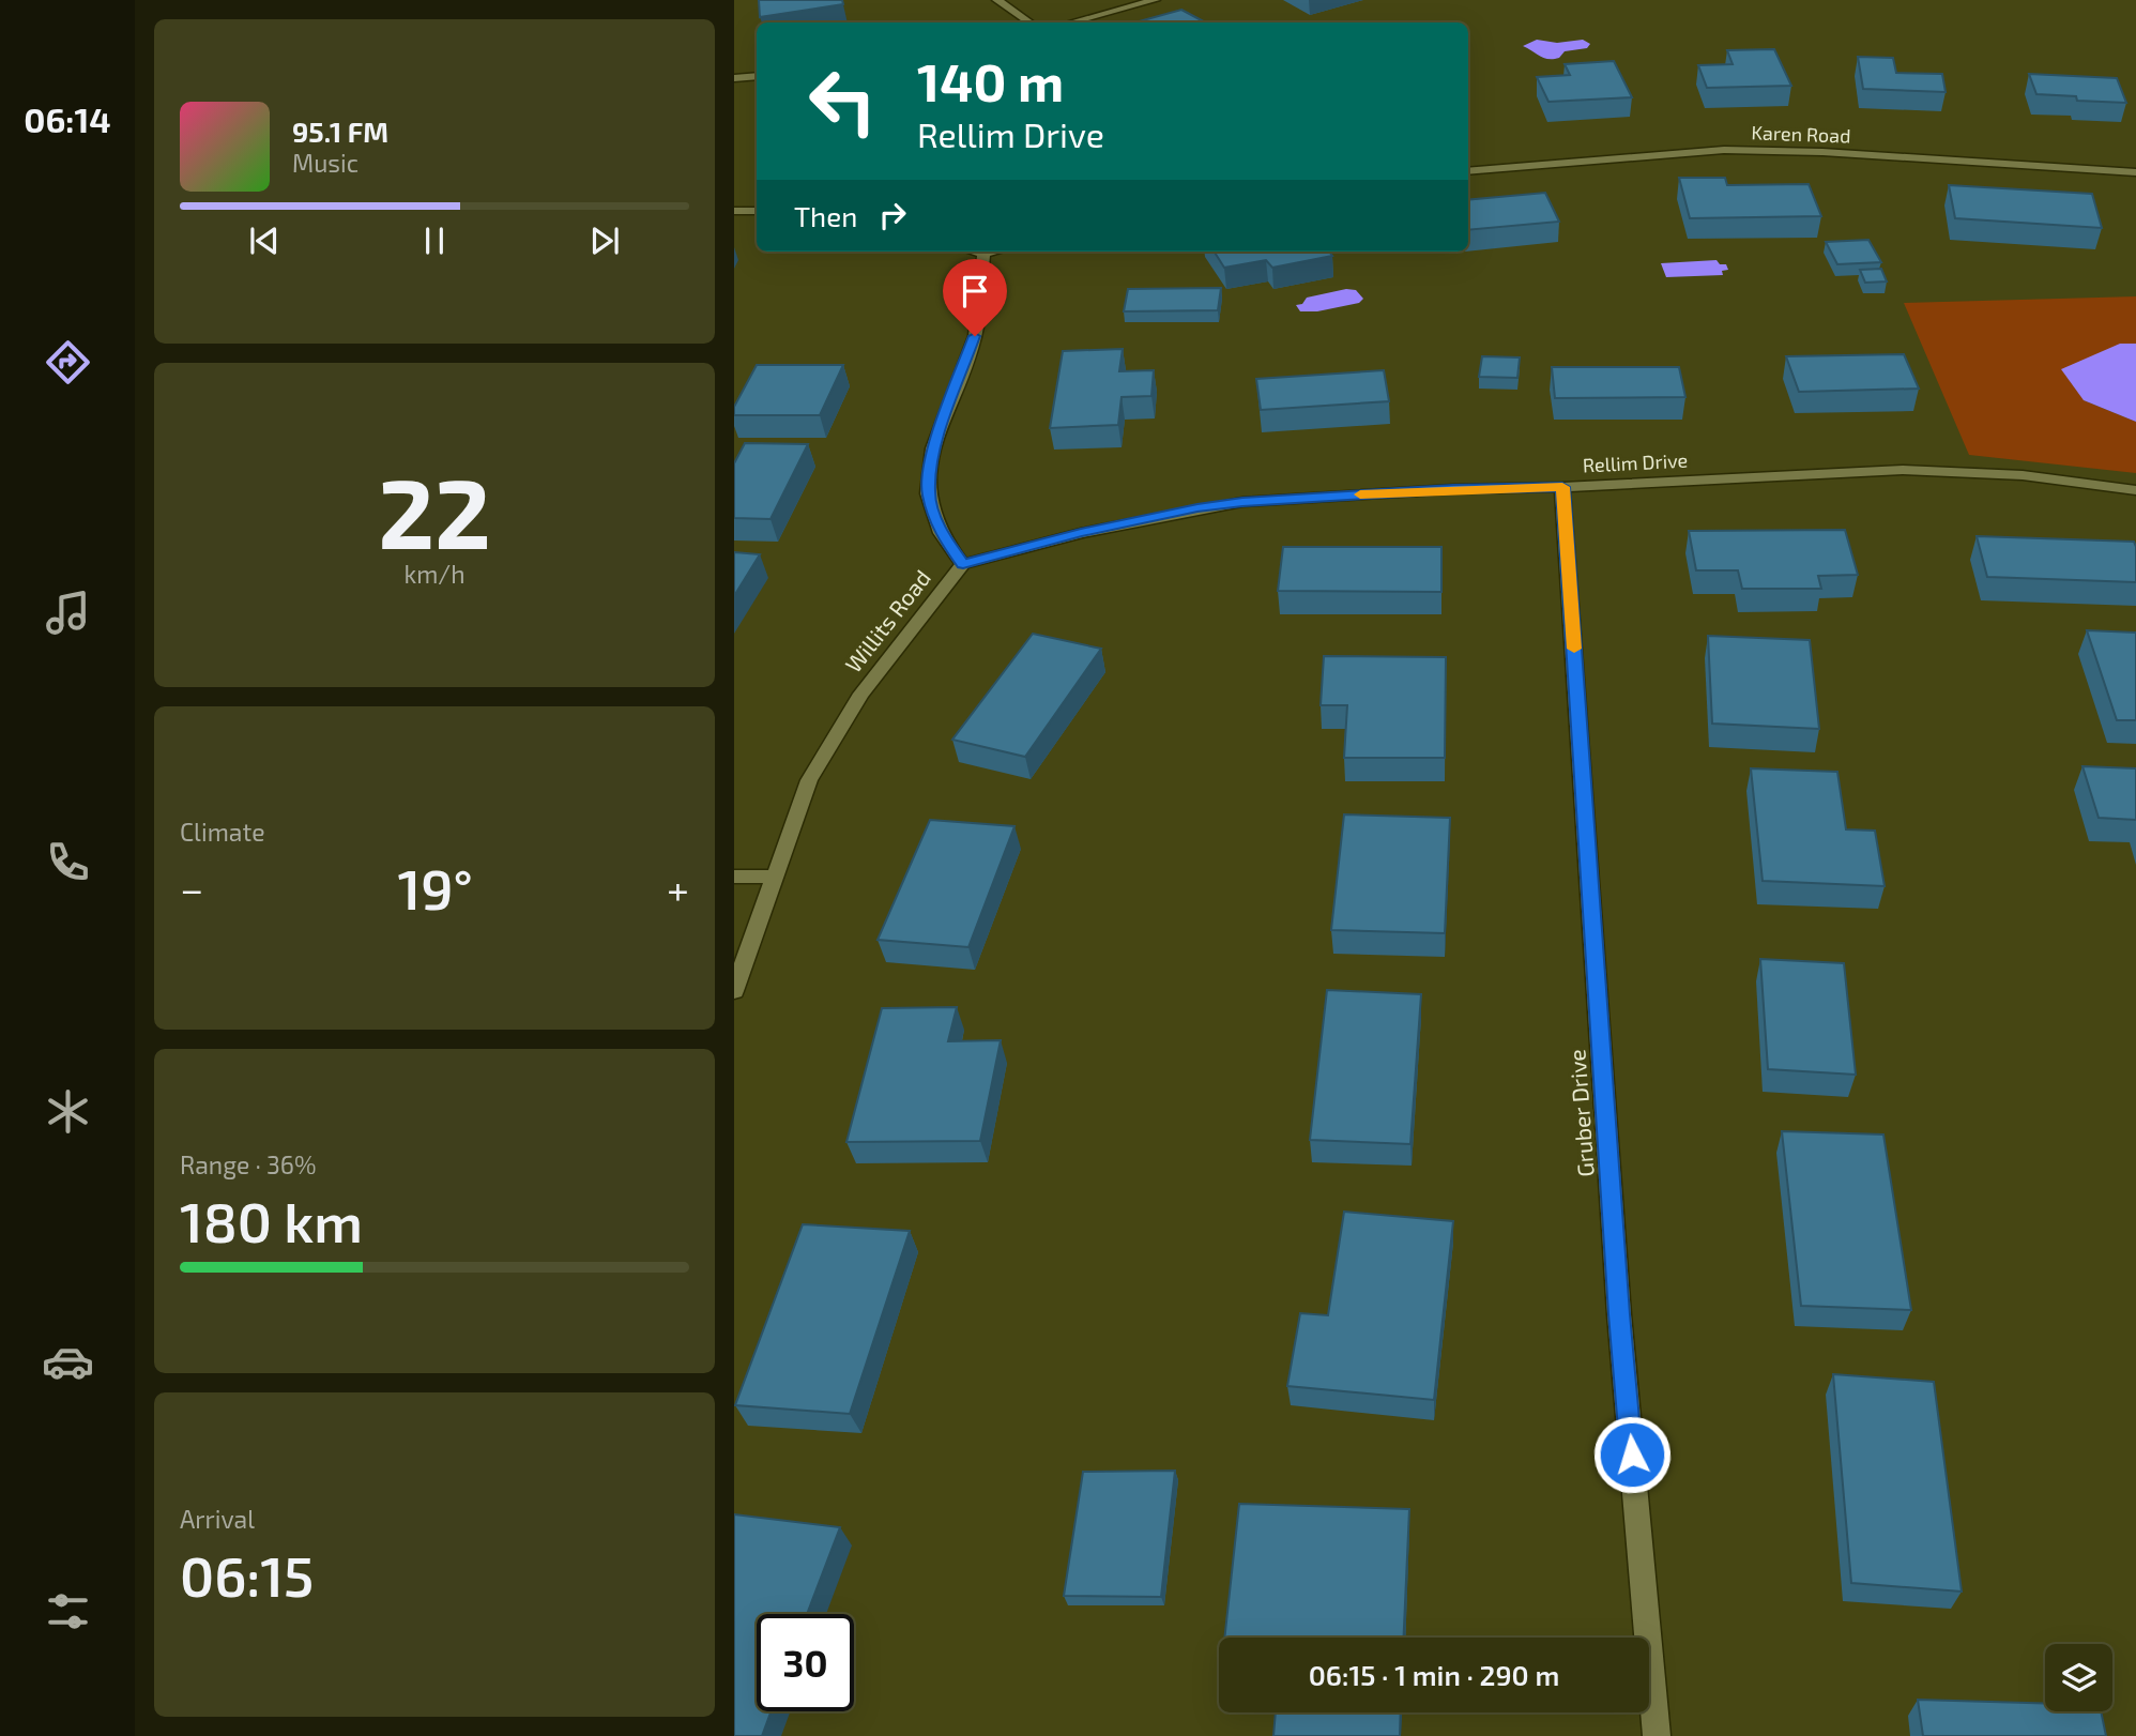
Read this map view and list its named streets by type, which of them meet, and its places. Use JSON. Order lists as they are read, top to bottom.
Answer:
{
  "streets": {
    "street": [
      "Karen Road",
      "Rellim Drive",
      "Willits Road",
      "Gruber Drive"
    ]
  },
  "crossings": [
    ["Rellim Drive", "Willits Road"],
    ["Rellim Drive", "Gruber Drive"]
  ],
  "page": {
    "tabs": "06:14",
    "turn": ["140 m", "Rellim Drive"],
    "song": ["95.1 FM", "Music"],
    "then": "Then",
    "tile": [
      ["22", "km/h"],
      "Climate",
      ["Range · 36%", "180 km"],
      ["Arrival", "06:15"]
    ],
    "heat": ["−", "19°", "+"],
    "limit": "30",
    "trip": "06:15 · 1 min · 290 m"
  }
}
